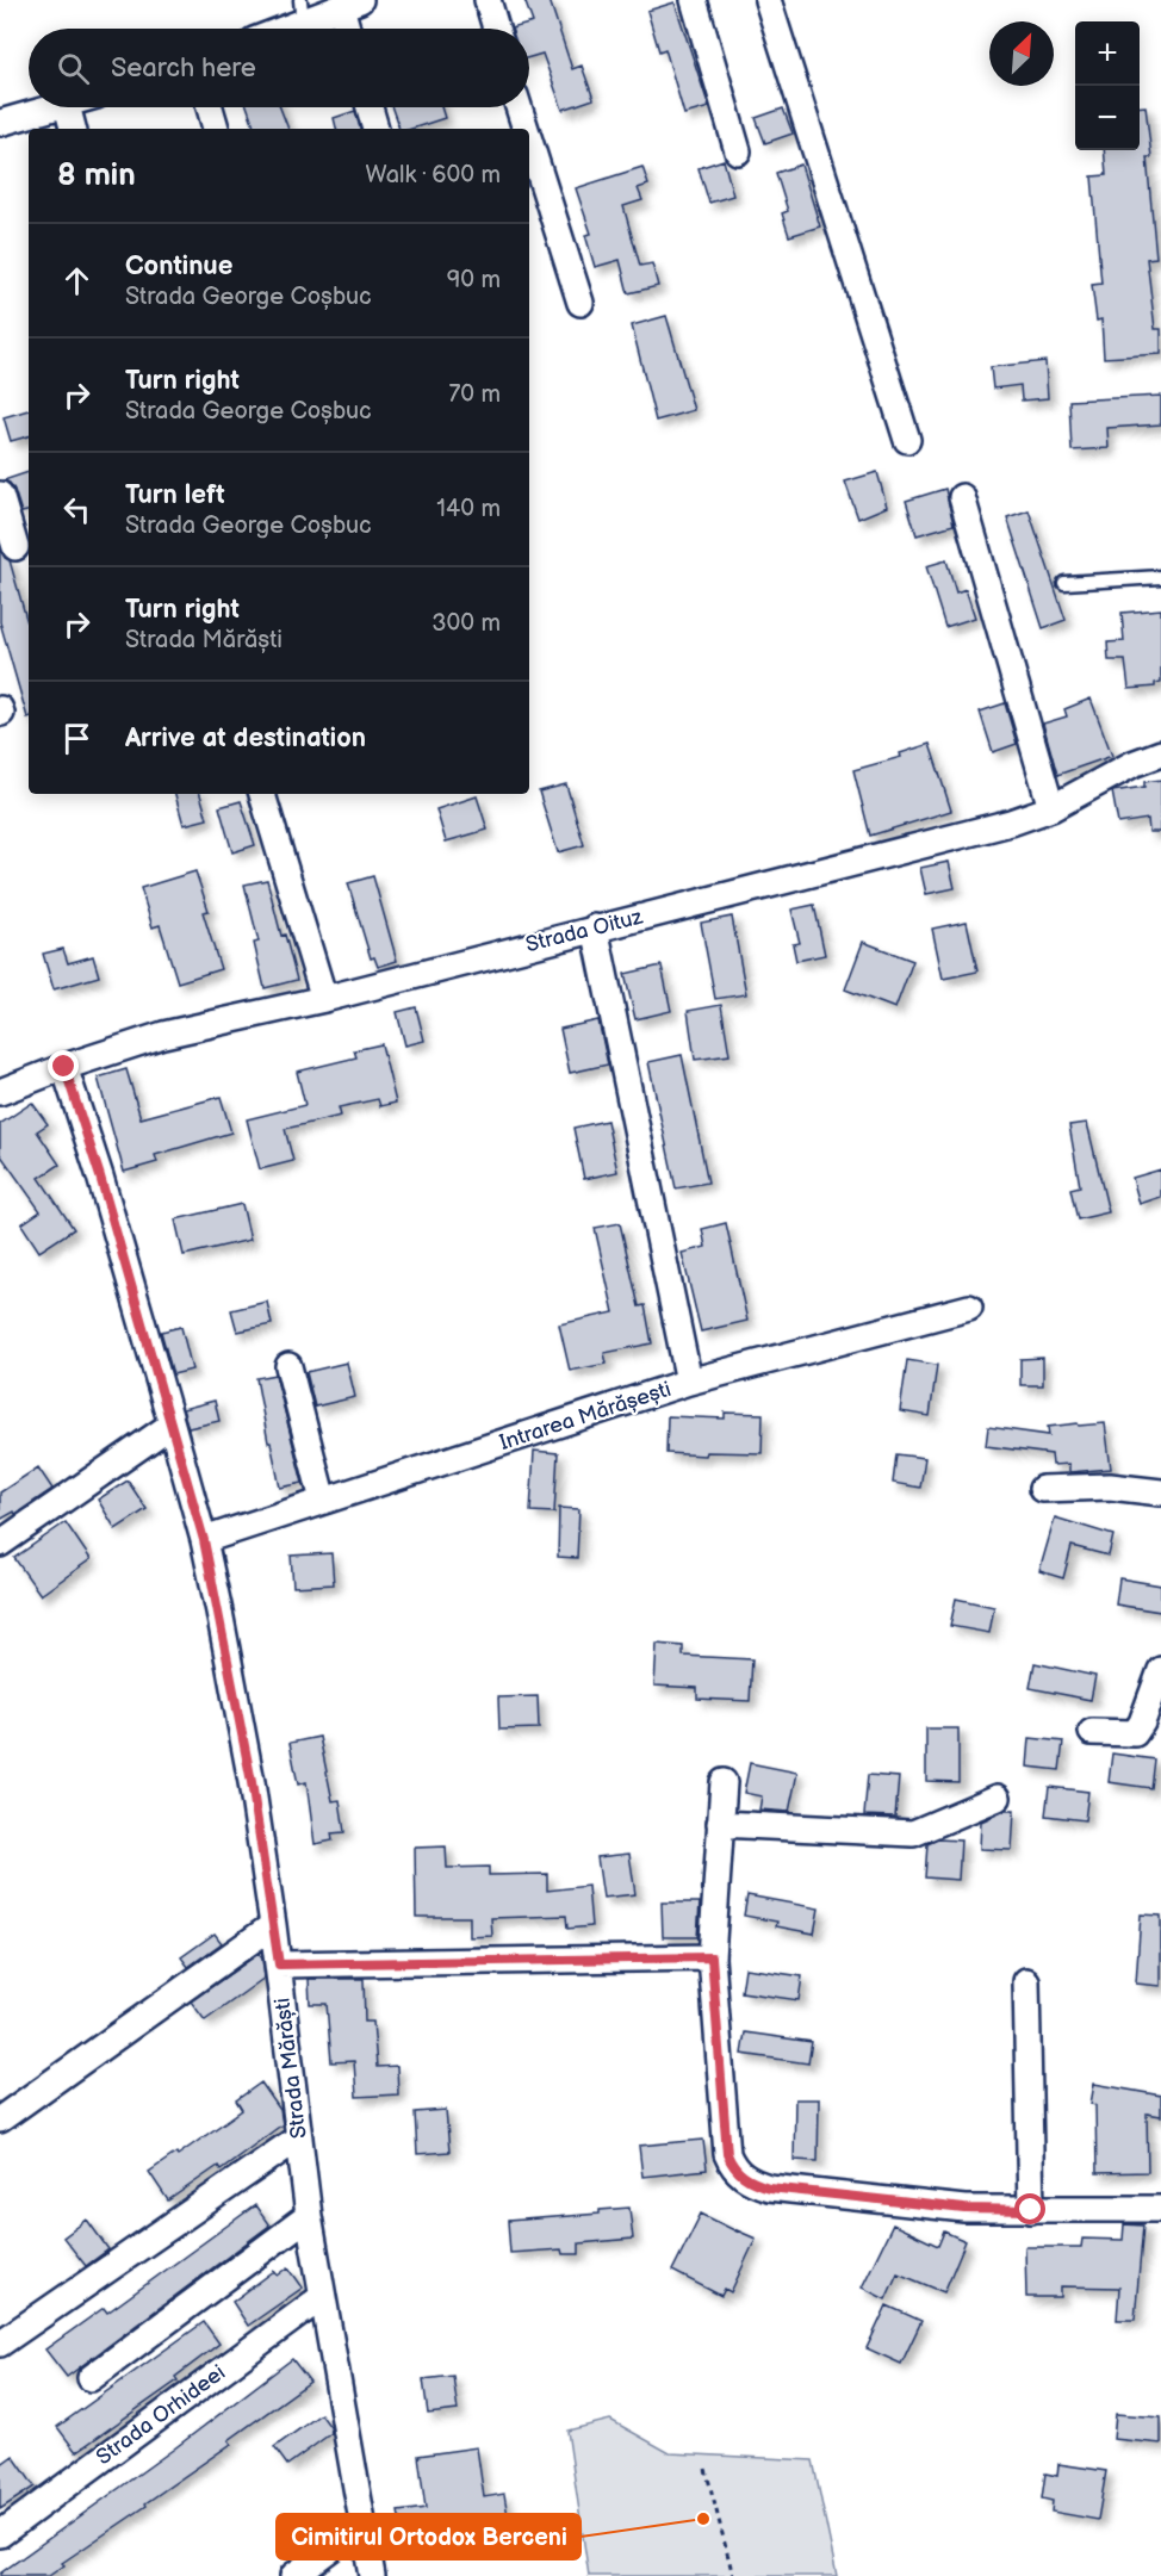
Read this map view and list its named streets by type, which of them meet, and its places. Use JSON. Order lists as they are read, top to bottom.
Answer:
{
  "streets": {
    "street": [
      "Strada Oituz",
      "Intrarea Mărășești",
      "Strada Mărăști",
      "Strada Orhideei"
    ]
  },
  "crossings": [
    ["Strada Oituz", "Intrarea Mărășești"],
    ["Strada Oituz", "Strada Mărăști"],
    ["Intrarea Mărășești", "Strada Mărăști"],
    ["Strada Mărăști", "Strada Orhideei"]
  ],
  "places": ["Cimitirul Ortodox Berceni"],
  "north": "top right",
  "page": {
    "map_buttons": ["+", "−"],
    "search": "Search here",
    "heading": ["8 min", "Walk · 600 m"],
    "list": [
      ["Continue", "Strada George Coșbuc", "90 m"],
      ["Turn right", "Strada George Coșbuc", "70 m"],
      ["Turn left", "Strada George Coșbuc", "140 m"],
      ["Turn right", "Strada Mărăști", "300 m"],
      "Arrive at destination"
    ]
  }
}
